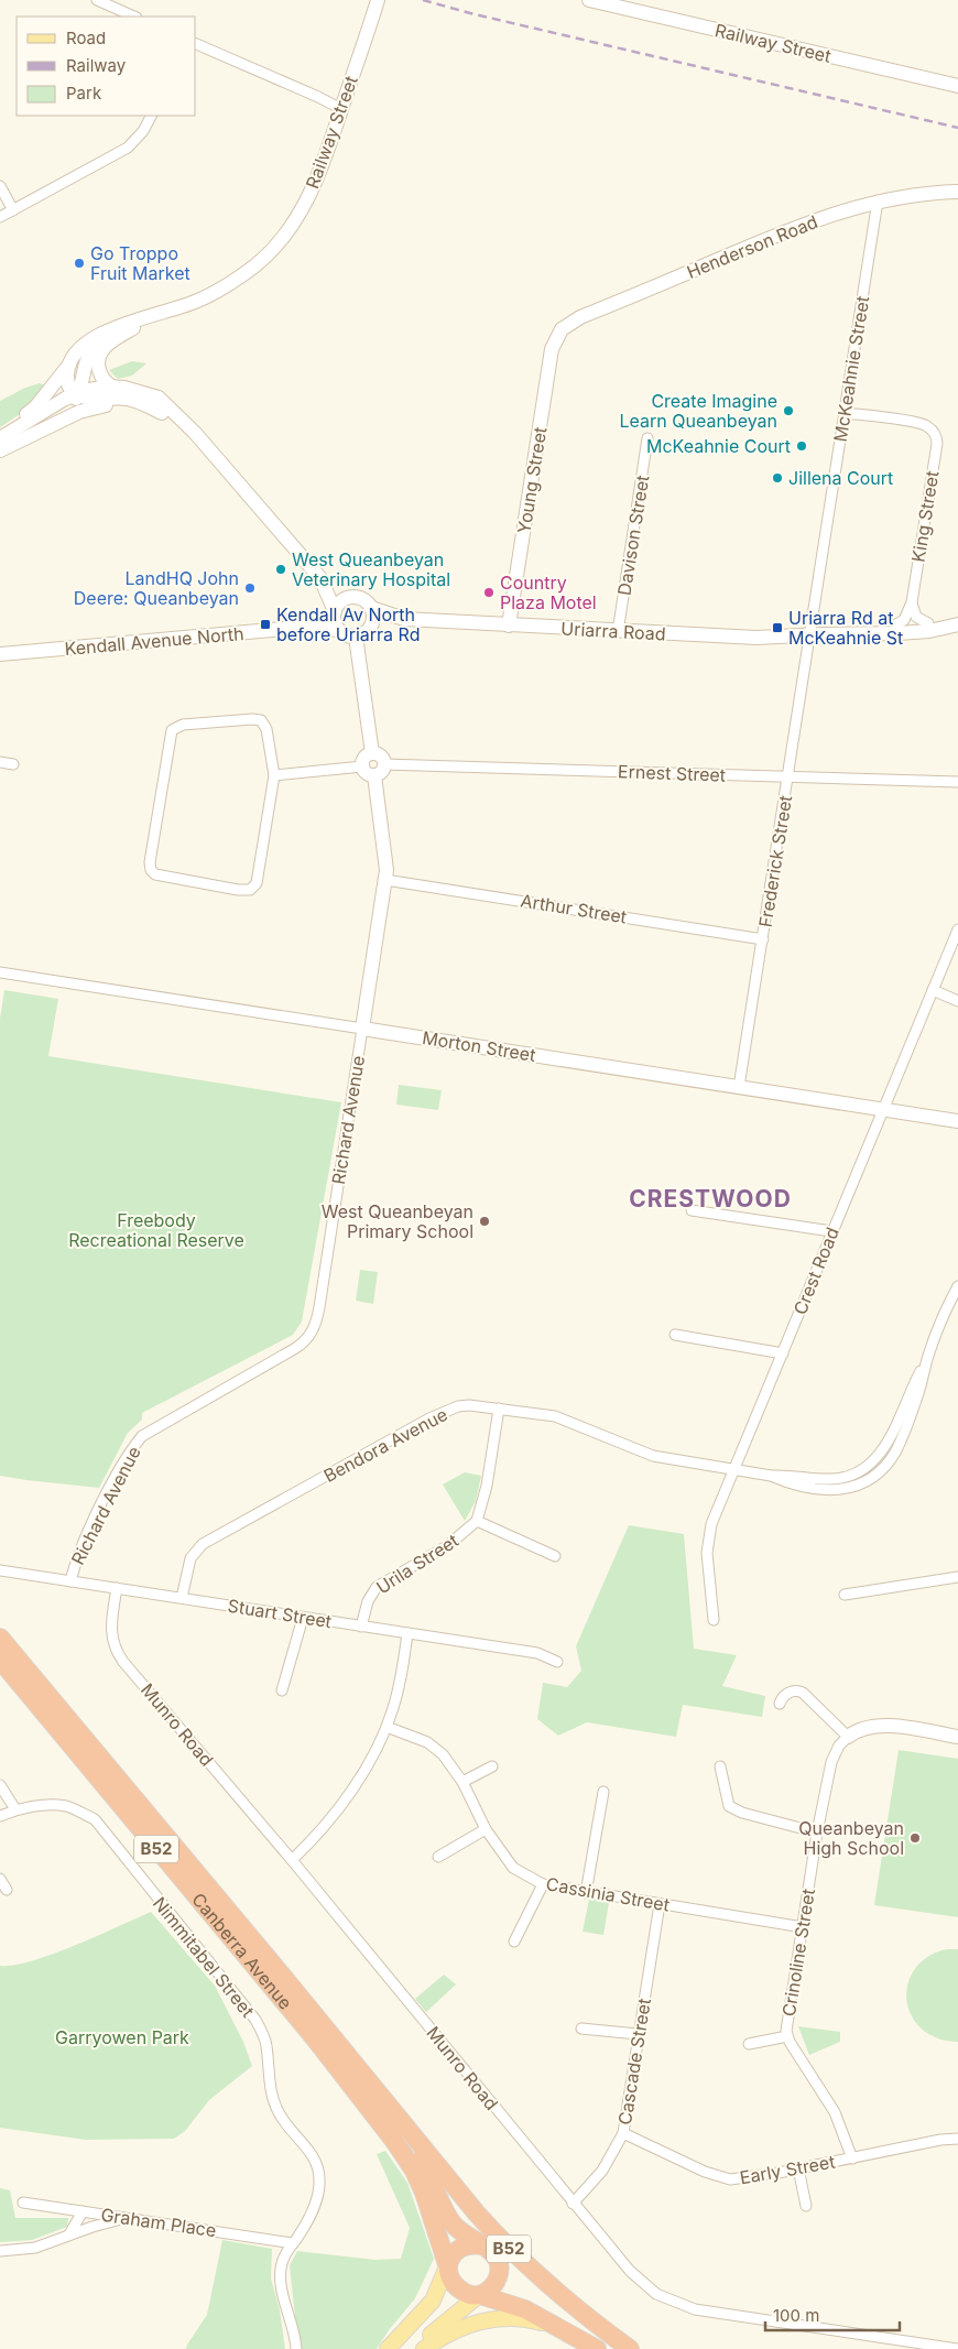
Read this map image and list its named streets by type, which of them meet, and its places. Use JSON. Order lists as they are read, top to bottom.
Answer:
{
  "streets": {
    "highway": ["B52", "Canberra Avenue"],
    "main road": [
      "Railway Street",
      "Henderson Road",
      "Young Street",
      "Uriarra Road",
      "Kendall Avenue North",
      "Morton Street",
      "Richard Avenue"
    ],
    "street": [
      "McKeahnie Street",
      "King Street",
      "Davison Street",
      "Ernest Street",
      "Frederick Street",
      "Arthur Street",
      "Crest Road",
      "Bendora Avenue",
      "Urila Street",
      "Stuart Street",
      "Munro Road",
      "Cassinia Street",
      "Crinoline Street",
      "Nimmitabel Street",
      "Cascade Street",
      "Early Street",
      "Graham Place"
    ]
  },
  "crossings": [
    ["Henderson Road", "McKeahnie Street"],
    ["Henderson Road", "Young Street"],
    ["McKeahnie Street", "King Street"],
    ["McKeahnie Street", "Uriarra Road"],
    ["McKeahnie Street", "Frederick Street"],
    ["Young Street", "Uriarra Road"],
    ["King Street", "Uriarra Road"],
    ["Davison Street", "Uriarra Road"],
    ["Uriarra Road", "Kendall Avenue North"],
    ["Uriarra Road", "Frederick Street"],
    ["Ernest Street", "Frederick Street"],
    ["Ernest Street", "Richard Avenue"],
    ["Frederick Street", "Arthur Street"],
    ["Frederick Street", "Morton Street"],
    ["Arthur Street", "Richard Avenue"],
    ["Morton Street", "Richard Avenue"],
    ["Morton Street", "Crest Road"],
    ["Richard Avenue", "Stuart Street"],
    ["Crest Road", "Bendora Avenue"],
    ["Bendora Avenue", "Urila Street"],
    ["Bendora Avenue", "Stuart Street"],
    ["Urila Street", "Stuart Street"],
    ["Stuart Street", "Munro Road"],
    ["Munro Road", "Cascade Street"],
    ["B52", "Canberra Avenue"],
    ["Cassinia Street", "Crinoline Street"],
    ["Cassinia Street", "Cascade Street"],
    ["Crinoline Street", "Early Street"],
    ["Nimmitabel Street", "Graham Place"],
    ["Cascade Street", "Early Street"]
  ],
  "districts": ["CRESTWOOD"],
  "parks": ["Freebody Recreational Reserve", "Garryowen Park"],
  "places": {
    "other": [
      "Go Troppo Fruit Market",
      "Create Imagine Learn Queanbeyan",
      "McKeahnie Court",
      "Jillena Court",
      "West Queanbeyan Veterinary Hospital",
      "LandHQ John Deere: Queanbeyan",
      "Country Plaza Motel",
      "West Queanbeyan Primary School",
      "Queanbeyan High School"
    ],
    "transit": ["Kendall Av North before Uriarra Rd", "Uriarra Rd at McKeahnie St"]
  },
  "legend": ["Road", "Railway", "Park"],
  "scale_bar": "100 m"
}
